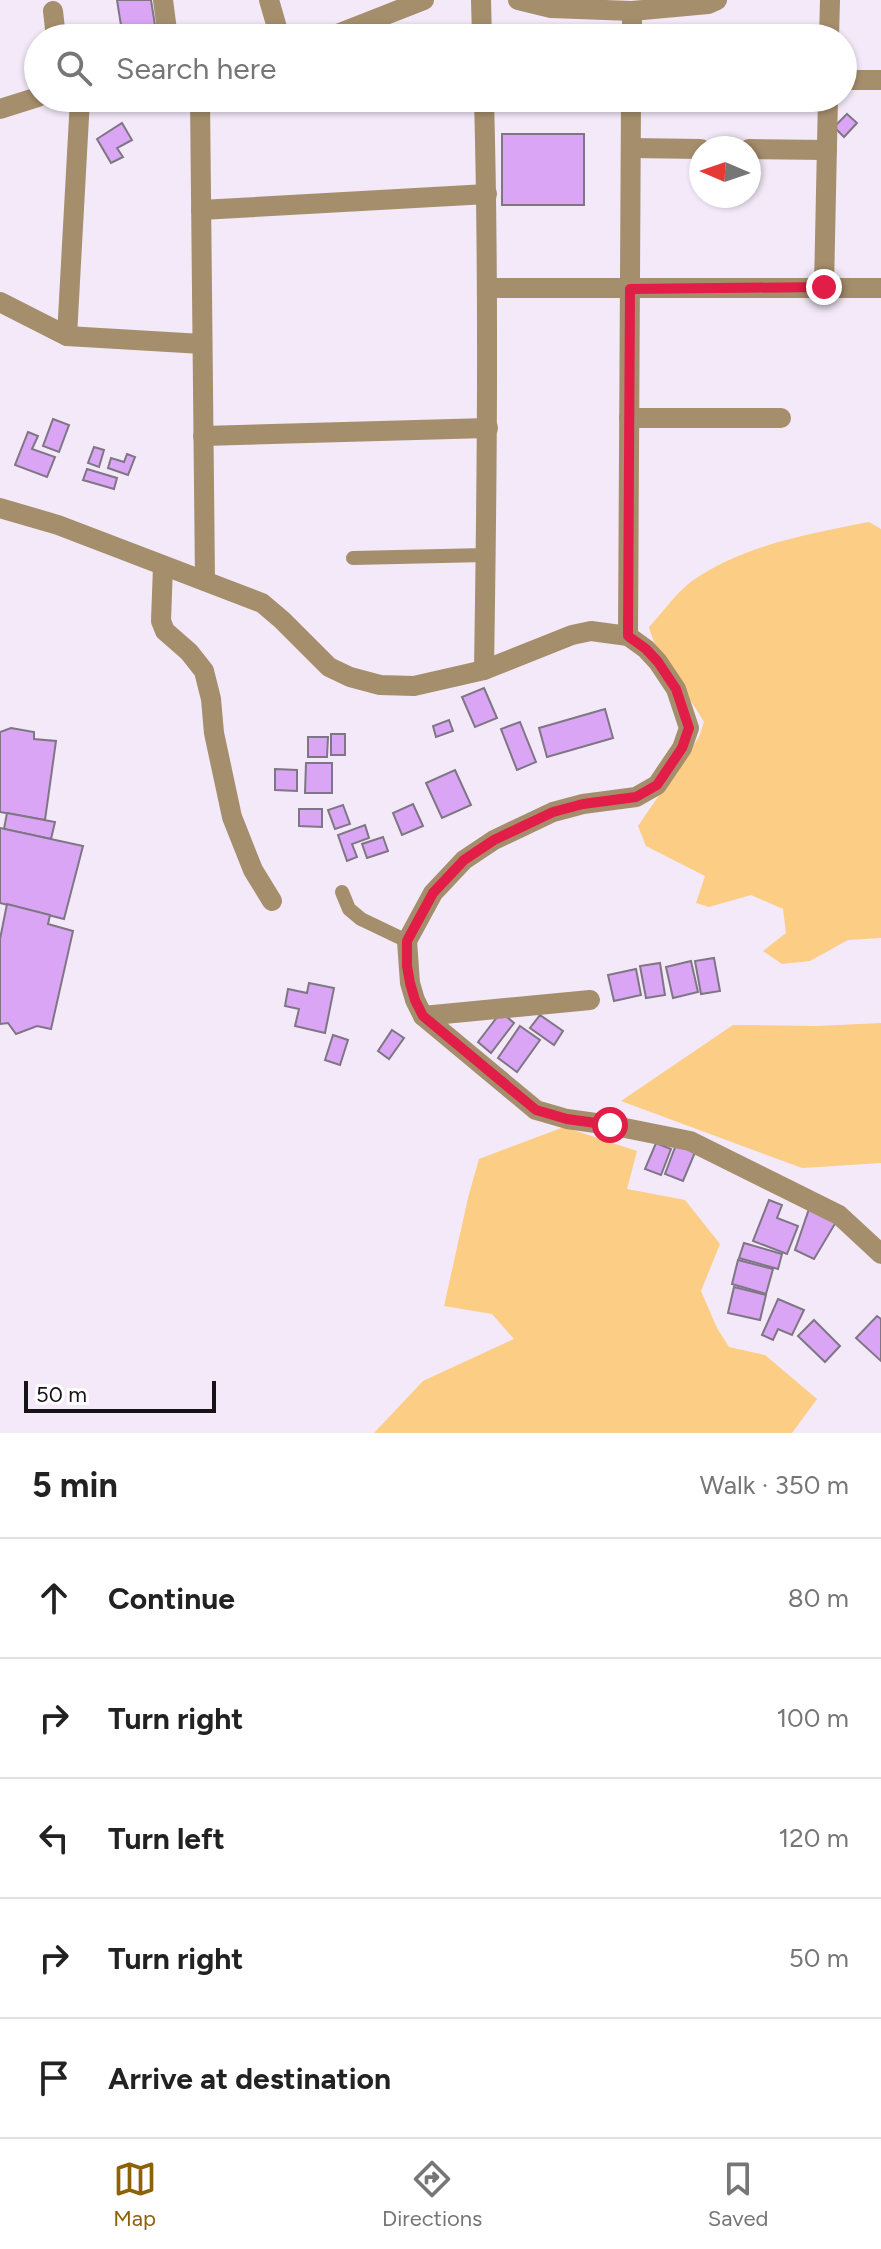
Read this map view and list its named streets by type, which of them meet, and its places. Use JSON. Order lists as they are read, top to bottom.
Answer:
{
  "scale_bar": "50 m",
  "north": "left",
  "page": {
    "search": "Search here",
    "scale": "50 m",
    "heading": ["5 min", "Walk · 350 m"],
    "list": [
      ["Continue", "80 m"],
      ["Turn right", "100 m"],
      ["Turn left", "120 m"],
      ["Turn right", "50 m"],
      "Arrive at destination"
    ],
    "nav": ["Map", "Directions", "Saved"]
  }
}
